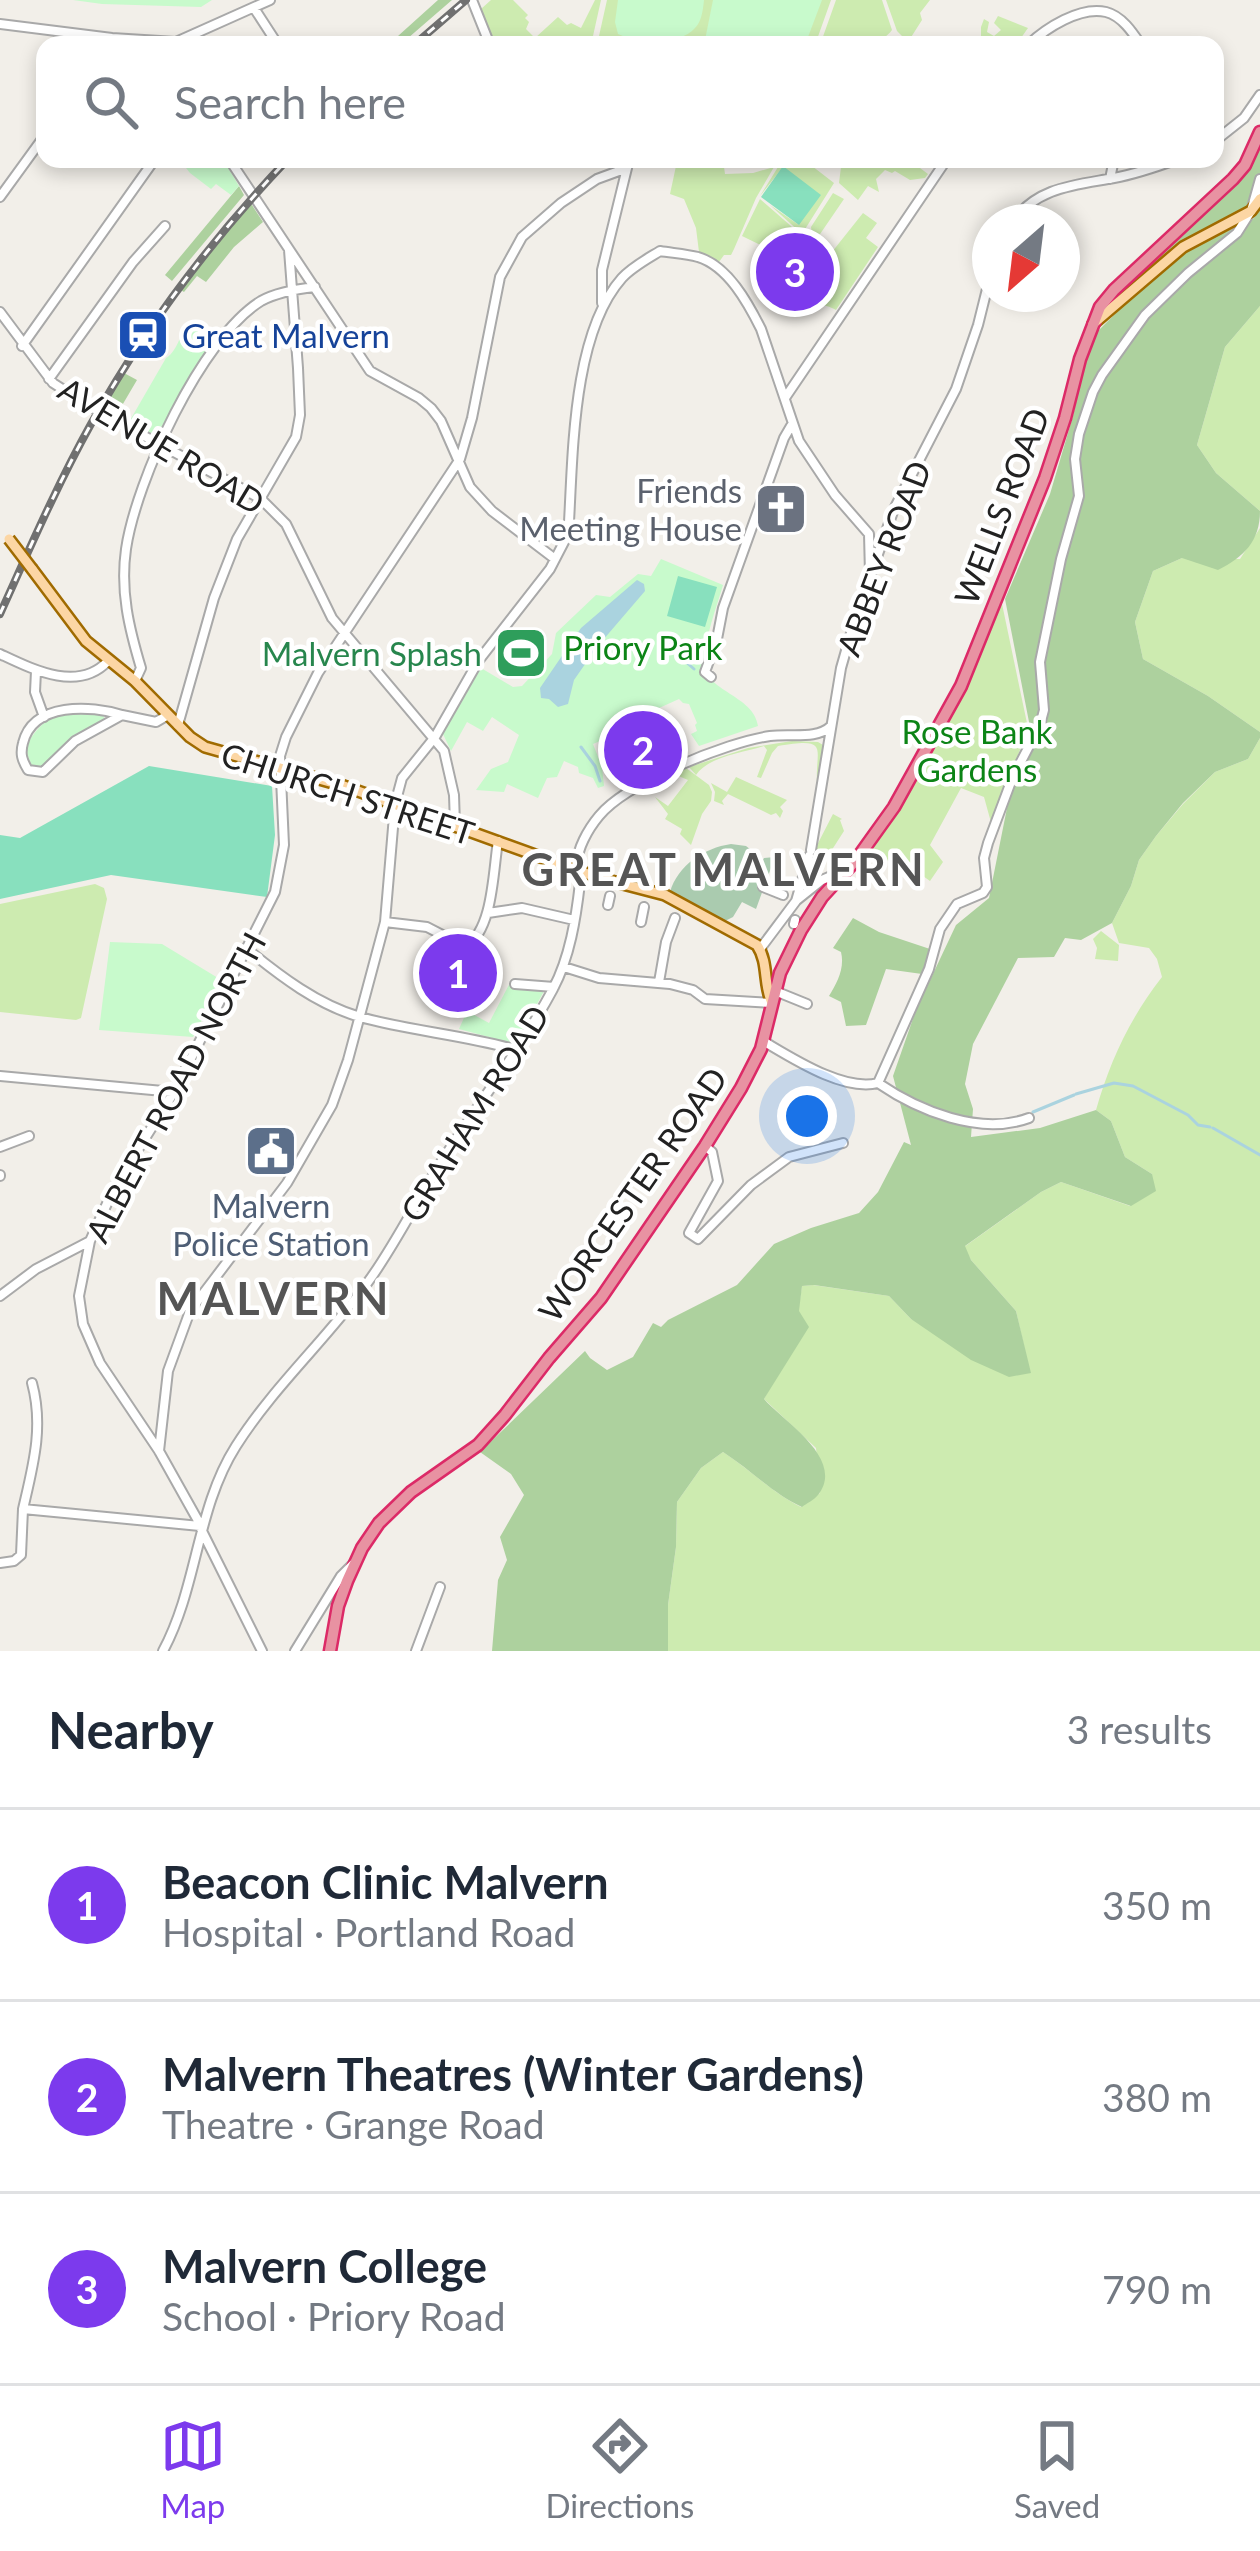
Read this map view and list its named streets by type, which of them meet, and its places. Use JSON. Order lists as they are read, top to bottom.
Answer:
{
  "streets": {
    "highway": ["WELLS ROAD", "WORCESTER ROAD"],
    "main road": ["CHURCH STREET"],
    "street": [
      "AVENUE ROAD",
      "ABBEY ROAD",
      "ALBERT ROAD NORTH",
      "GRAHAM ROAD"
    ]
  },
  "crossings": [
    ["AVENUE ROAD", "CHURCH STREET"],
    ["AVENUE ROAD", "ALBERT ROAD NORTH"],
    ["WELLS ROAD", "ABBEY ROAD"],
    ["WELLS ROAD", "WORCESTER ROAD"],
    ["ABBEY ROAD", "CHURCH STREET"],
    ["ABBEY ROAD", "GRAHAM ROAD"],
    ["CHURCH STREET", "ALBERT ROAD NORTH"],
    ["CHURCH STREET", "GRAHAM ROAD"],
    ["ALBERT ROAD NORTH", "GRAHAM ROAD"]
  ],
  "districts": ["GREAT MALVERN", "MALVERN"],
  "parks": ["Priory Park", "Rose Bank Gardens"],
  "places": {
    "station": ["Great Malvern"],
    "church": ["Friends Meeting House"],
    "sports": ["Malvern Splash"],
    "public building": ["Malvern Police Station"]
  },
  "north": "bottom left",
  "page": {
    "search": "Search here",
    "pins": ["3", "2", "1"],
    "heading": ["Nearby", "3 results"],
    "list": [
      {
        "mark": "1",
        "name": "Beacon Clinic Malvern",
        "note": "Hospital · Portland Road",
        "value": "350 m"
      },
      {
        "mark": "2",
        "name": "Malvern Theatres (Winter Gardens)",
        "note": "Theatre · Grange Road",
        "value": "380 m"
      },
      {
        "mark": "3",
        "name": "Malvern College",
        "note": "School · Priory Road",
        "value": "790 m"
      }
    ],
    "nav": ["Map", "Directions", "Saved"]
  }
}
